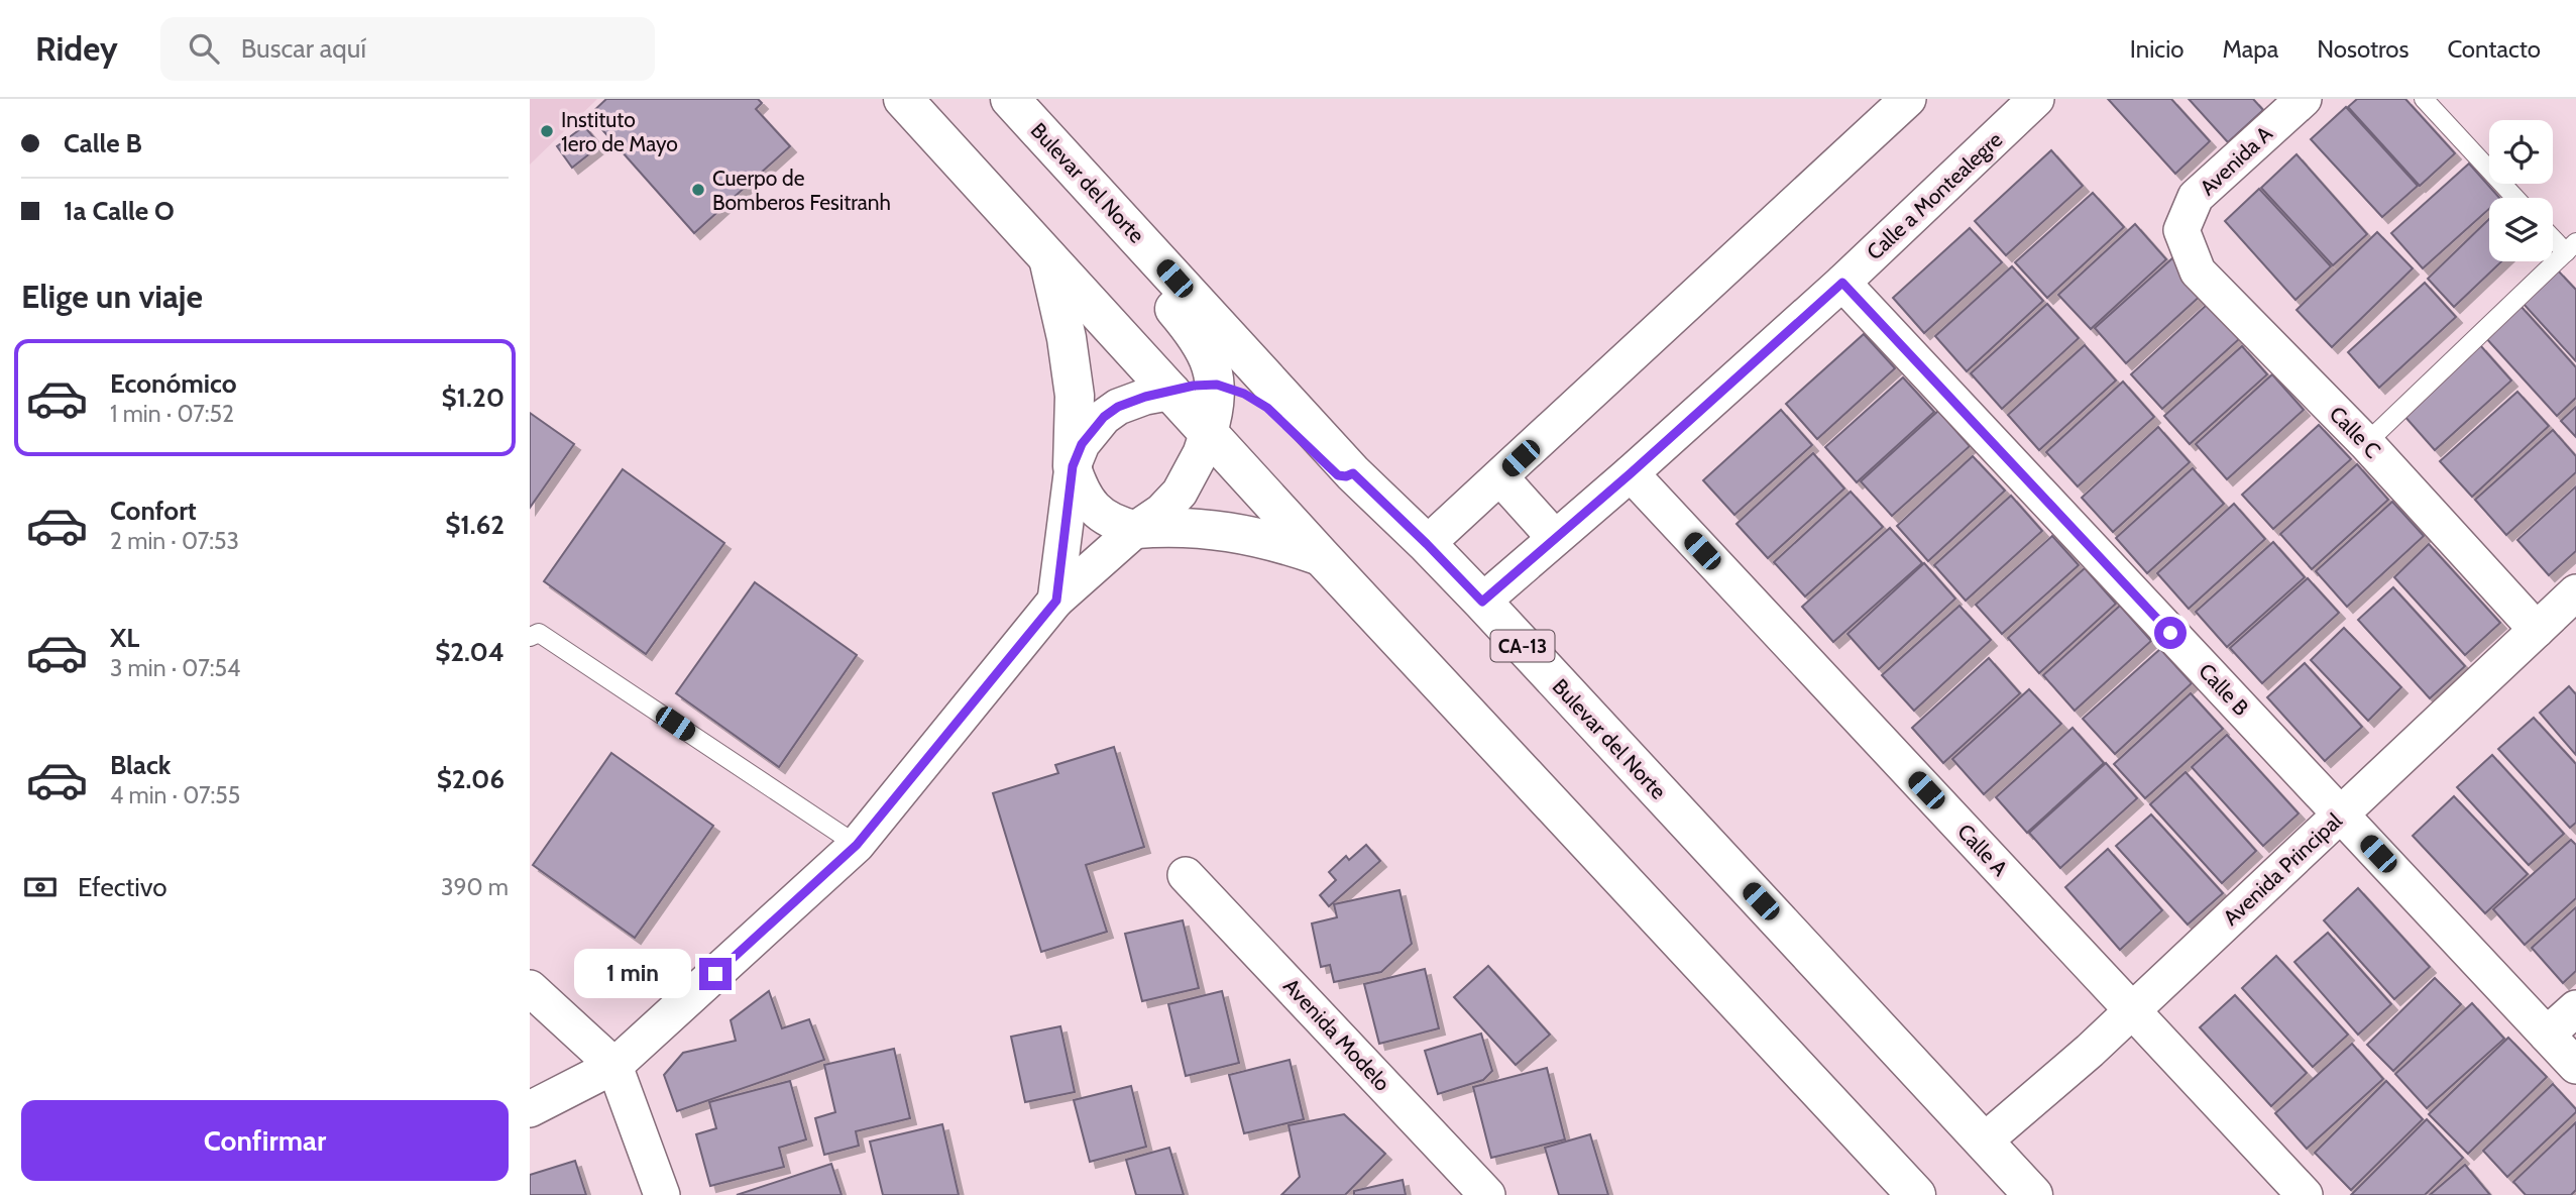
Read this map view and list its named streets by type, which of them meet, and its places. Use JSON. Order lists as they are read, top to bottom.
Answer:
{
  "streets": {
    "highway": ["Bulevar del Norte", "CA-13"],
    "street": [
      "Avenida A",
      "Calle a Montealegre",
      "Calle C",
      "Calle B",
      "Calle A",
      "Avenida Principal",
      "Avenida Modelo"
    ]
  },
  "crossings": [
    ["Avenida A", "Calle C"],
    ["Bulevar del Norte", "Calle a Montealegre"],
    ["Bulevar del Norte", "Avenida Principal"],
    ["Calle a Montealegre", "Calle B"],
    ["Calle a Montealegre", "Calle A"],
    ["Calle C", "Avenida Principal"],
    ["Calle B", "Avenida Principal"],
    ["Calle A", "Avenida Principal"]
  ],
  "places": ["Instituto 1ero de Mayo", "Cuerpo de Bomberos Fesitranh"],
  "page": {
    "header": "Ridey",
    "search": "Buscar aquí",
    "nav": [
      "Inicio",
      "Mapa",
      "Nosotros",
      "Contacto"
    ],
    "banner": ["Calle B", "1a Calle O"],
    "heading": "Elige un viaje",
    "list": [
      {
        "name": "Económico",
        "note": "1 min · 07:52",
        "value": "$1.20"
      },
      {
        "name": "Confort",
        "note": "2 min · 07:53",
        "value": "$1.62"
      },
      {
        "name": "XL",
        "note": "3 min · 07:54",
        "value": "$2.04"
      },
      {
        "name": "Black",
        "note": "4 min · 07:55",
        "value": "$2.06"
      }
    ],
    "pay": ["Efectivo", "390 m"],
    "bubble": "1 min",
    "buttons": "Confirmar"
  }
}
